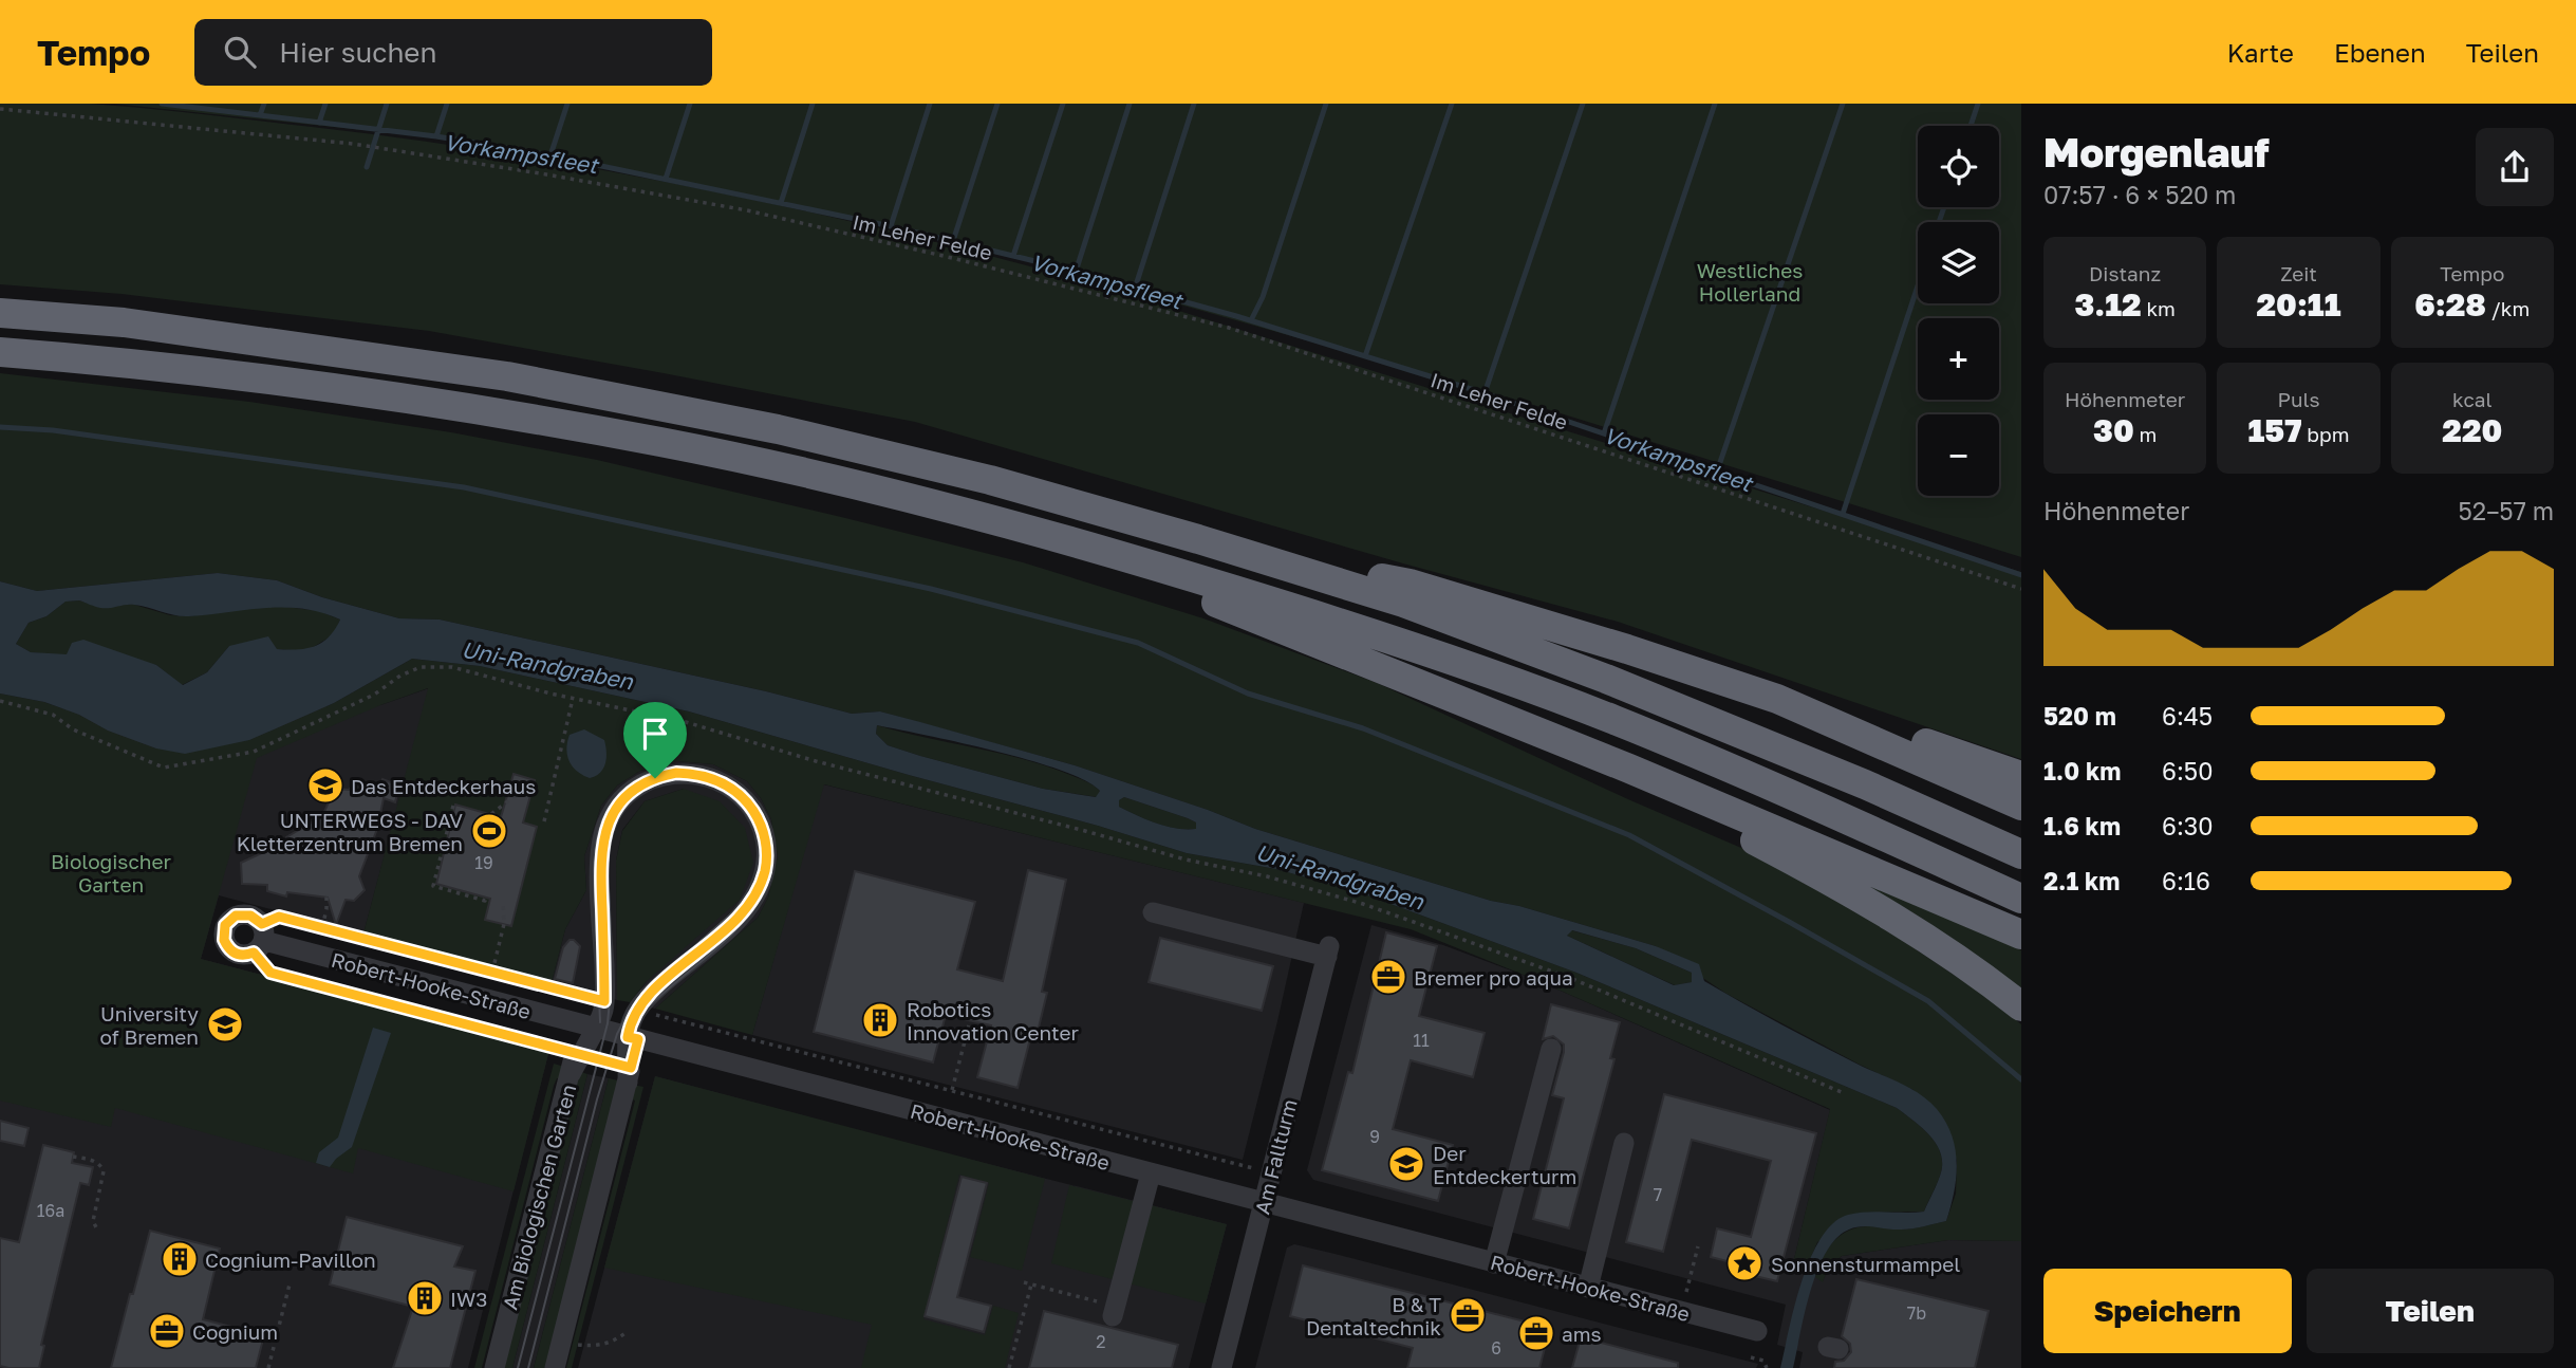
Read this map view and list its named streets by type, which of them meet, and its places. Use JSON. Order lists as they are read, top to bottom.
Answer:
{
  "streets": {
    "street": ["Robert-Hooke-Straße", "Am Fallturm", "Am Biologischen Garten"],
    "path": ["Im Leher Felde"]
  },
  "crossings": [
    ["Robert-Hooke-Straße", "Am Fallturm"],
    ["Robert-Hooke-Straße", "Am Biologischen Garten"]
  ],
  "water": ["Vorkampsfleet", "Uni-Randgraben"],
  "parks": ["Westliches Hollerland", "Biologischer Garten"],
  "places": {
    "school or university": ["Das Entdeckerhaus", "University of Bremen", "Der Entdeckerturm"],
    "sports": ["UNTERWEGS - DAV Kletterzentrum Bremen"],
    "office": [
      "Bremer pro aqua",
      "B & T Dentaltechnik",
      "Cognium",
      "ams"
    ],
    "building": ["Robotics Innovation Center", "Cognium-Pavillon", "IW3"],
    "place": ["Sonnensturmampel"]
  },
  "house_numbers": [
    "19",
    "11",
    "9",
    "7",
    "16a",
    "7b",
    "2",
    "6"
  ],
  "page": {
    "header": "Tempo",
    "search": "Hier suchen",
    "nav": ["Karte", "Ebenen", "Teilen"],
    "heading": ["Morgenlauf", "07:57 · 6 × 520 m"],
    "map_buttons": ["+", "−"],
    "stats": [
      ["Distanz", "3.12 km"],
      ["Zeit", "20:11"],
      ["Tempo", "6:28 /km"],
      ["Höhenmeter", "30 m"],
      ["Puls", "157 bpm"],
      ["kcal", "220"]
    ],
    "chart": ["Höhenmeter", "52–57 m"],
    "list": [
      {
        "name": "520 m",
        "note": "6:45"
      },
      {
        "name": "1.0 km",
        "note": "6:50"
      },
      {
        "name": "1.6 km",
        "note": "6:30"
      },
      {
        "name": "2.1 km",
        "note": "6:16"
      }
    ],
    "buttons": ["Speichern", "Teilen"]
  }
}
